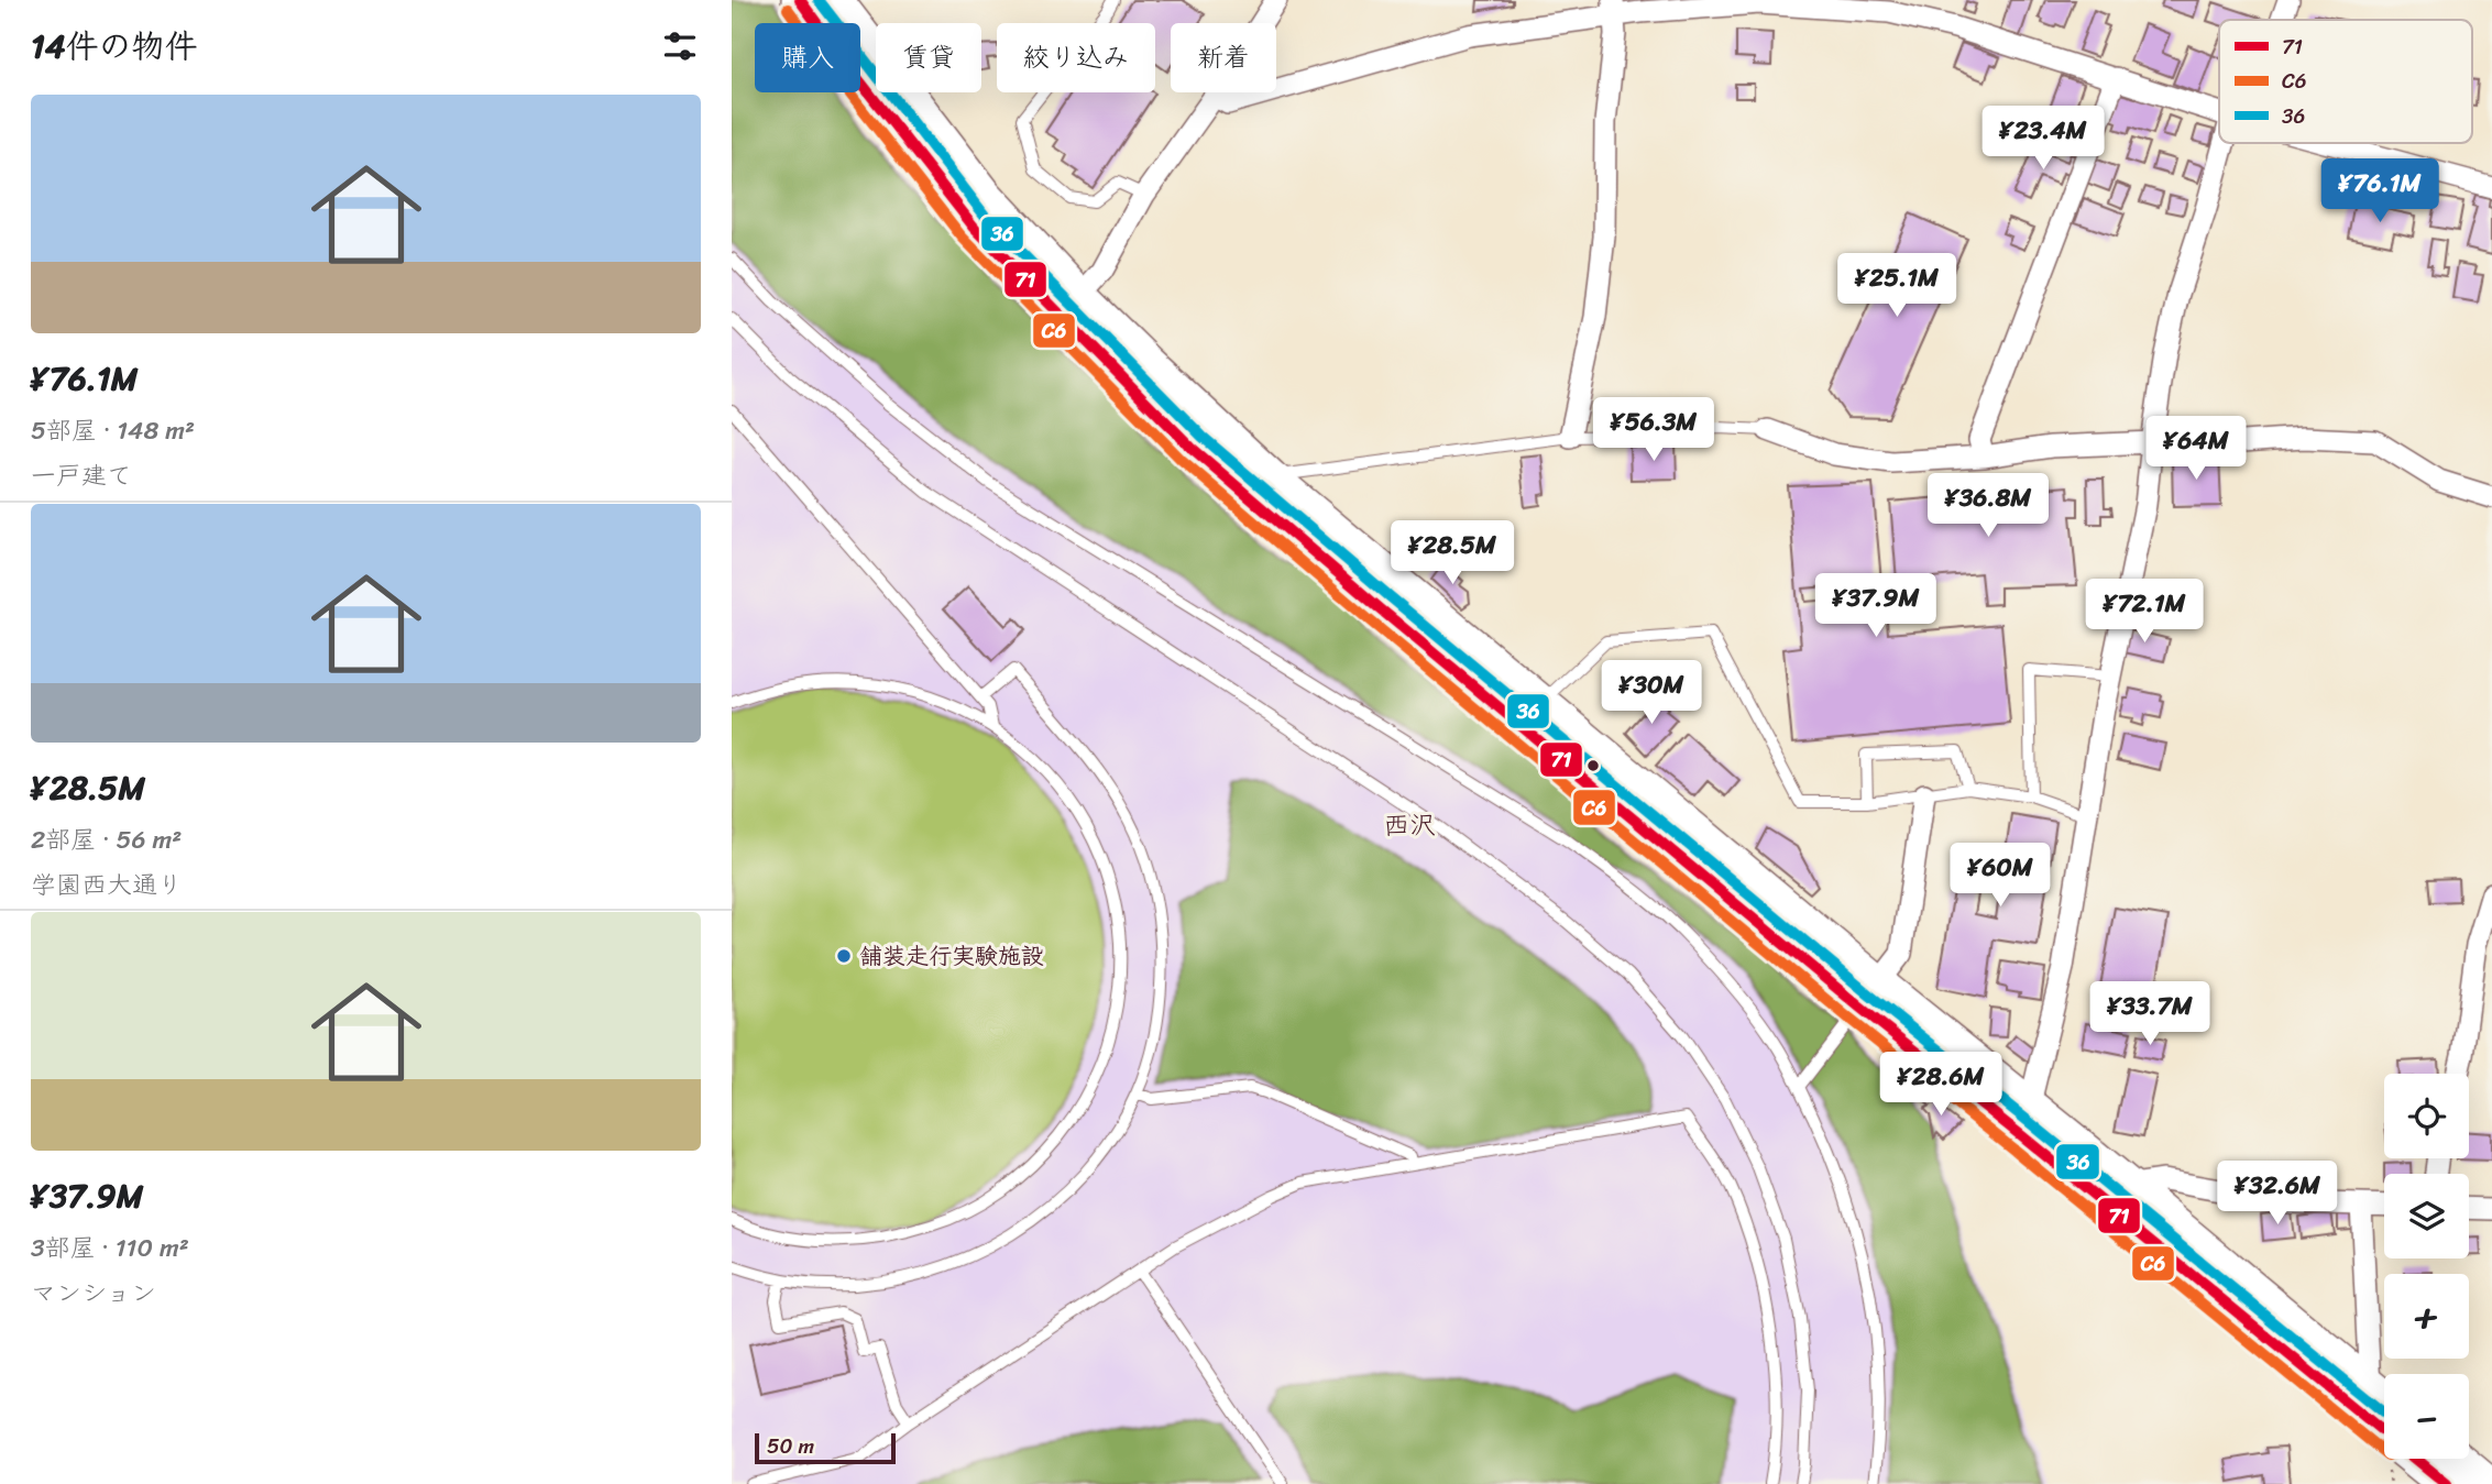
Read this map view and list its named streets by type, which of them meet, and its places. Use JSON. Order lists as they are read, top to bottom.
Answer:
{
  "districts": ["西沢"],
  "places": ["舗装走行実験施設"],
  "lines": ["transit line 71", "transit line 36", "transit line C6"],
  "legend": ["71", "C6", "36"],
  "scale_bar": "50 m",
  "page": {
    "heading": "14件の物件",
    "chip": [
      "購入",
      "賃貸",
      "絞り込み",
      "新着"
    ],
    "list": [
      {
        "name": "¥76.1M",
        "note": "5部屋 · 148 m² · 一戸建て"
      },
      {
        "name": "¥28.5M",
        "note": "2部屋 · 56 m² · 学園西大通り"
      },
      {
        "name": "¥37.9M",
        "note": "3部屋 · 110 m² · マンション"
      }
    ],
    "price": [
      "¥23.4M",
      "¥76.1M",
      "¥25.1M",
      "¥56.3M",
      "¥64M",
      "¥36.8M",
      "¥28.5M",
      "¥37.9M",
      "¥72.1M",
      "¥30M",
      "¥60M",
      "¥33.7M",
      "¥28.6M",
      "¥32.6M"
    ],
    "map_buttons": ["+", "−"],
    "scale": "50 m"
  }
}
